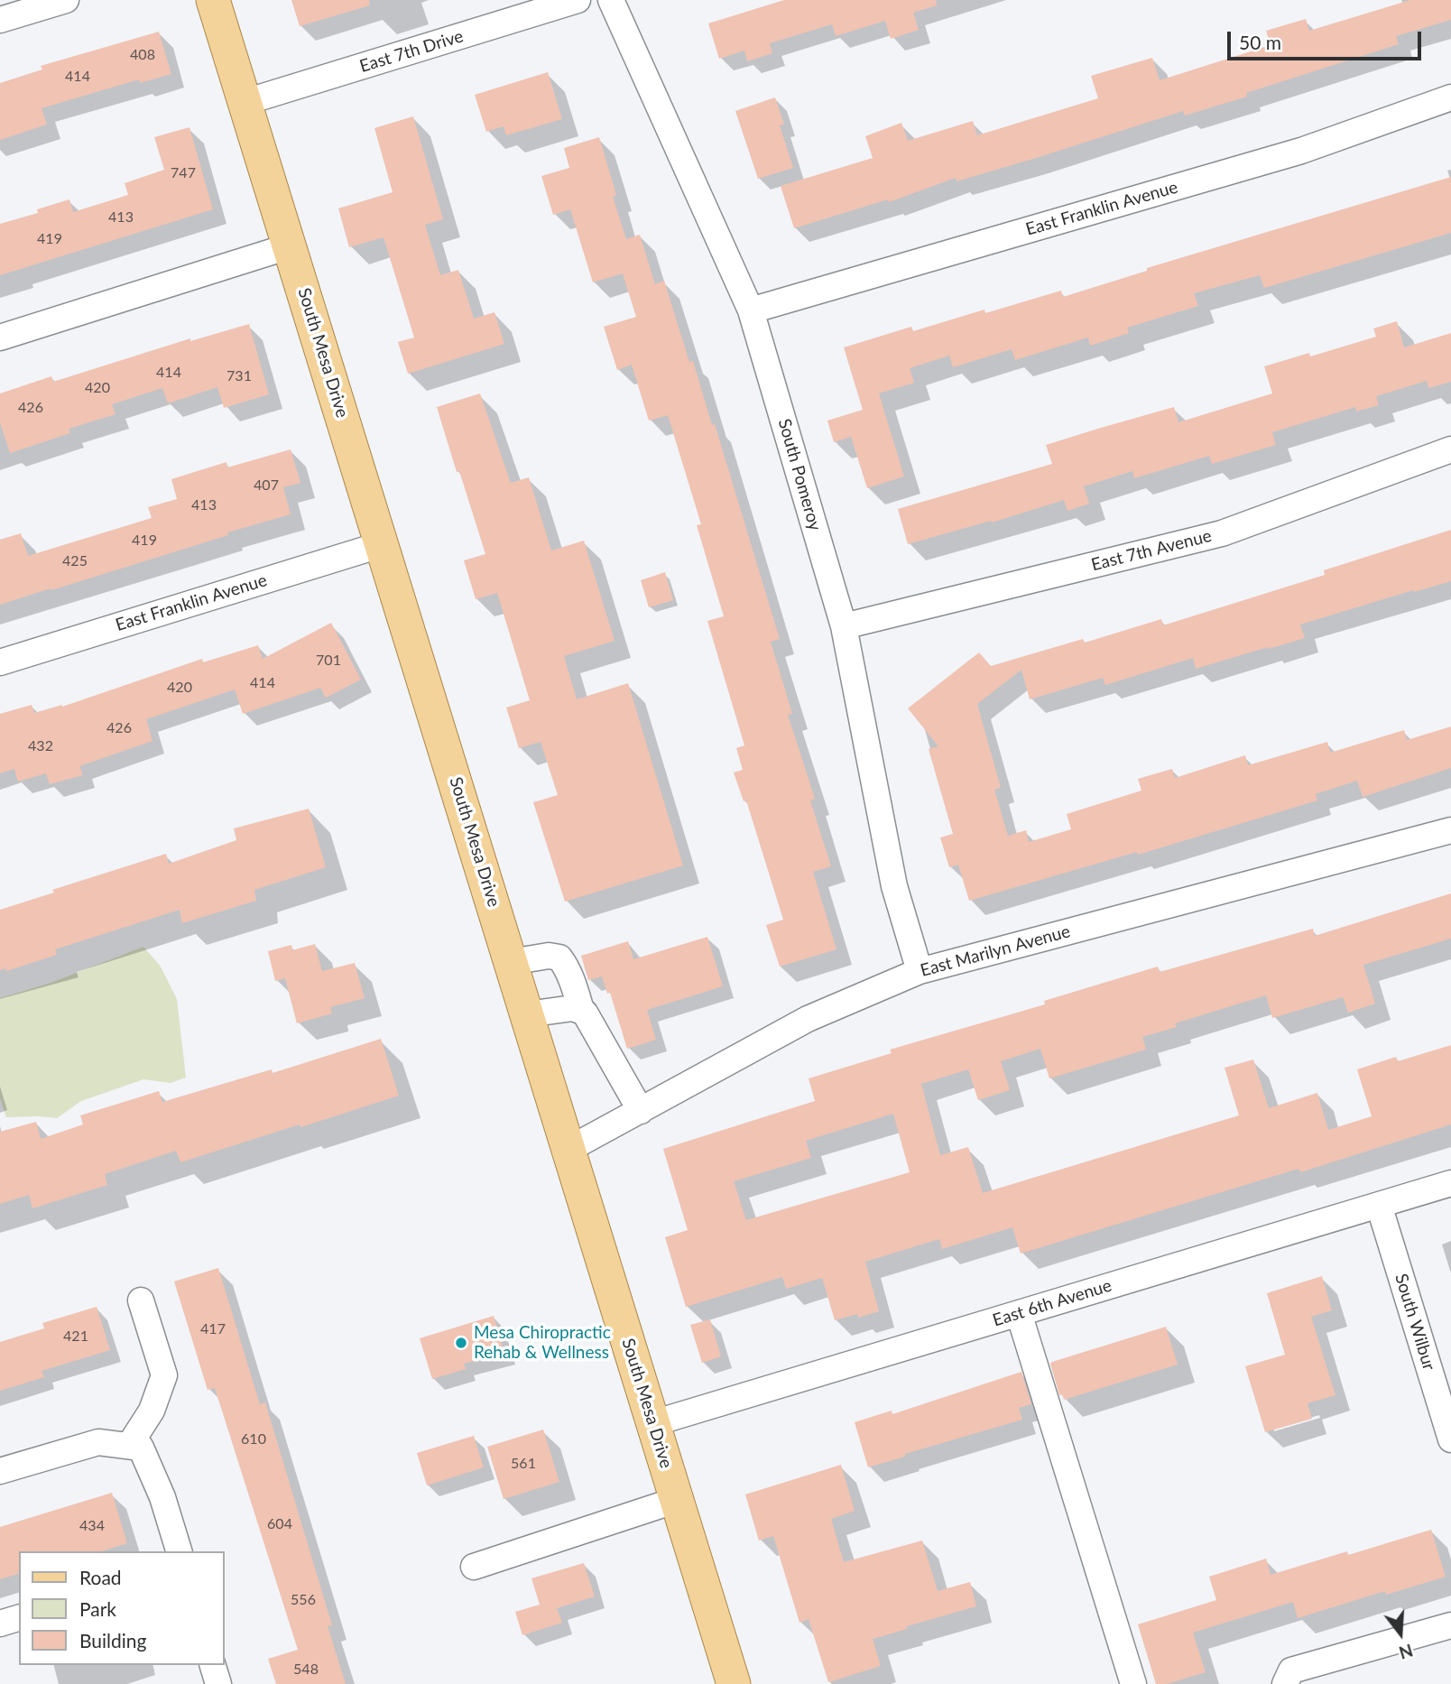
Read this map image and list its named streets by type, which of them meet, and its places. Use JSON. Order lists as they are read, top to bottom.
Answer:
{
  "streets": {
    "main road": ["South Mesa Drive"],
    "street": [
      "East 7th Drive",
      "East Franklin Avenue",
      "South Pomeroy",
      "East 7th Avenue",
      "East Marilyn Avenue",
      "East 6th Avenue",
      "South Wilbur"
    ]
  },
  "crossings": [
    ["East 7th Drive", "South Mesa Drive"],
    ["East Franklin Avenue", "South Mesa Drive"],
    ["East Franklin Avenue", "South Pomeroy"],
    ["South Mesa Drive", "East Marilyn Avenue"],
    ["South Mesa Drive", "East 6th Avenue"],
    ["South Pomeroy", "East 7th Avenue"],
    ["South Pomeroy", "East Marilyn Avenue"],
    ["East 6th Avenue", "South Wilbur"]
  ],
  "places": ["Mesa Chiropractic Rehab & Wellness"],
  "house_numbers": [
    "408",
    "414",
    "747",
    "413",
    "419",
    "414",
    "731",
    "420",
    "426",
    "407",
    "413",
    "419",
    "425",
    "701",
    "414",
    "420",
    "426",
    "432",
    "417",
    "421",
    "610",
    "561",
    "604",
    "434",
    "556",
    "548"
  ],
  "legend": ["Road", "Park", "Building"],
  "scale_bar": "50 m",
  "north": "bottom"
}
